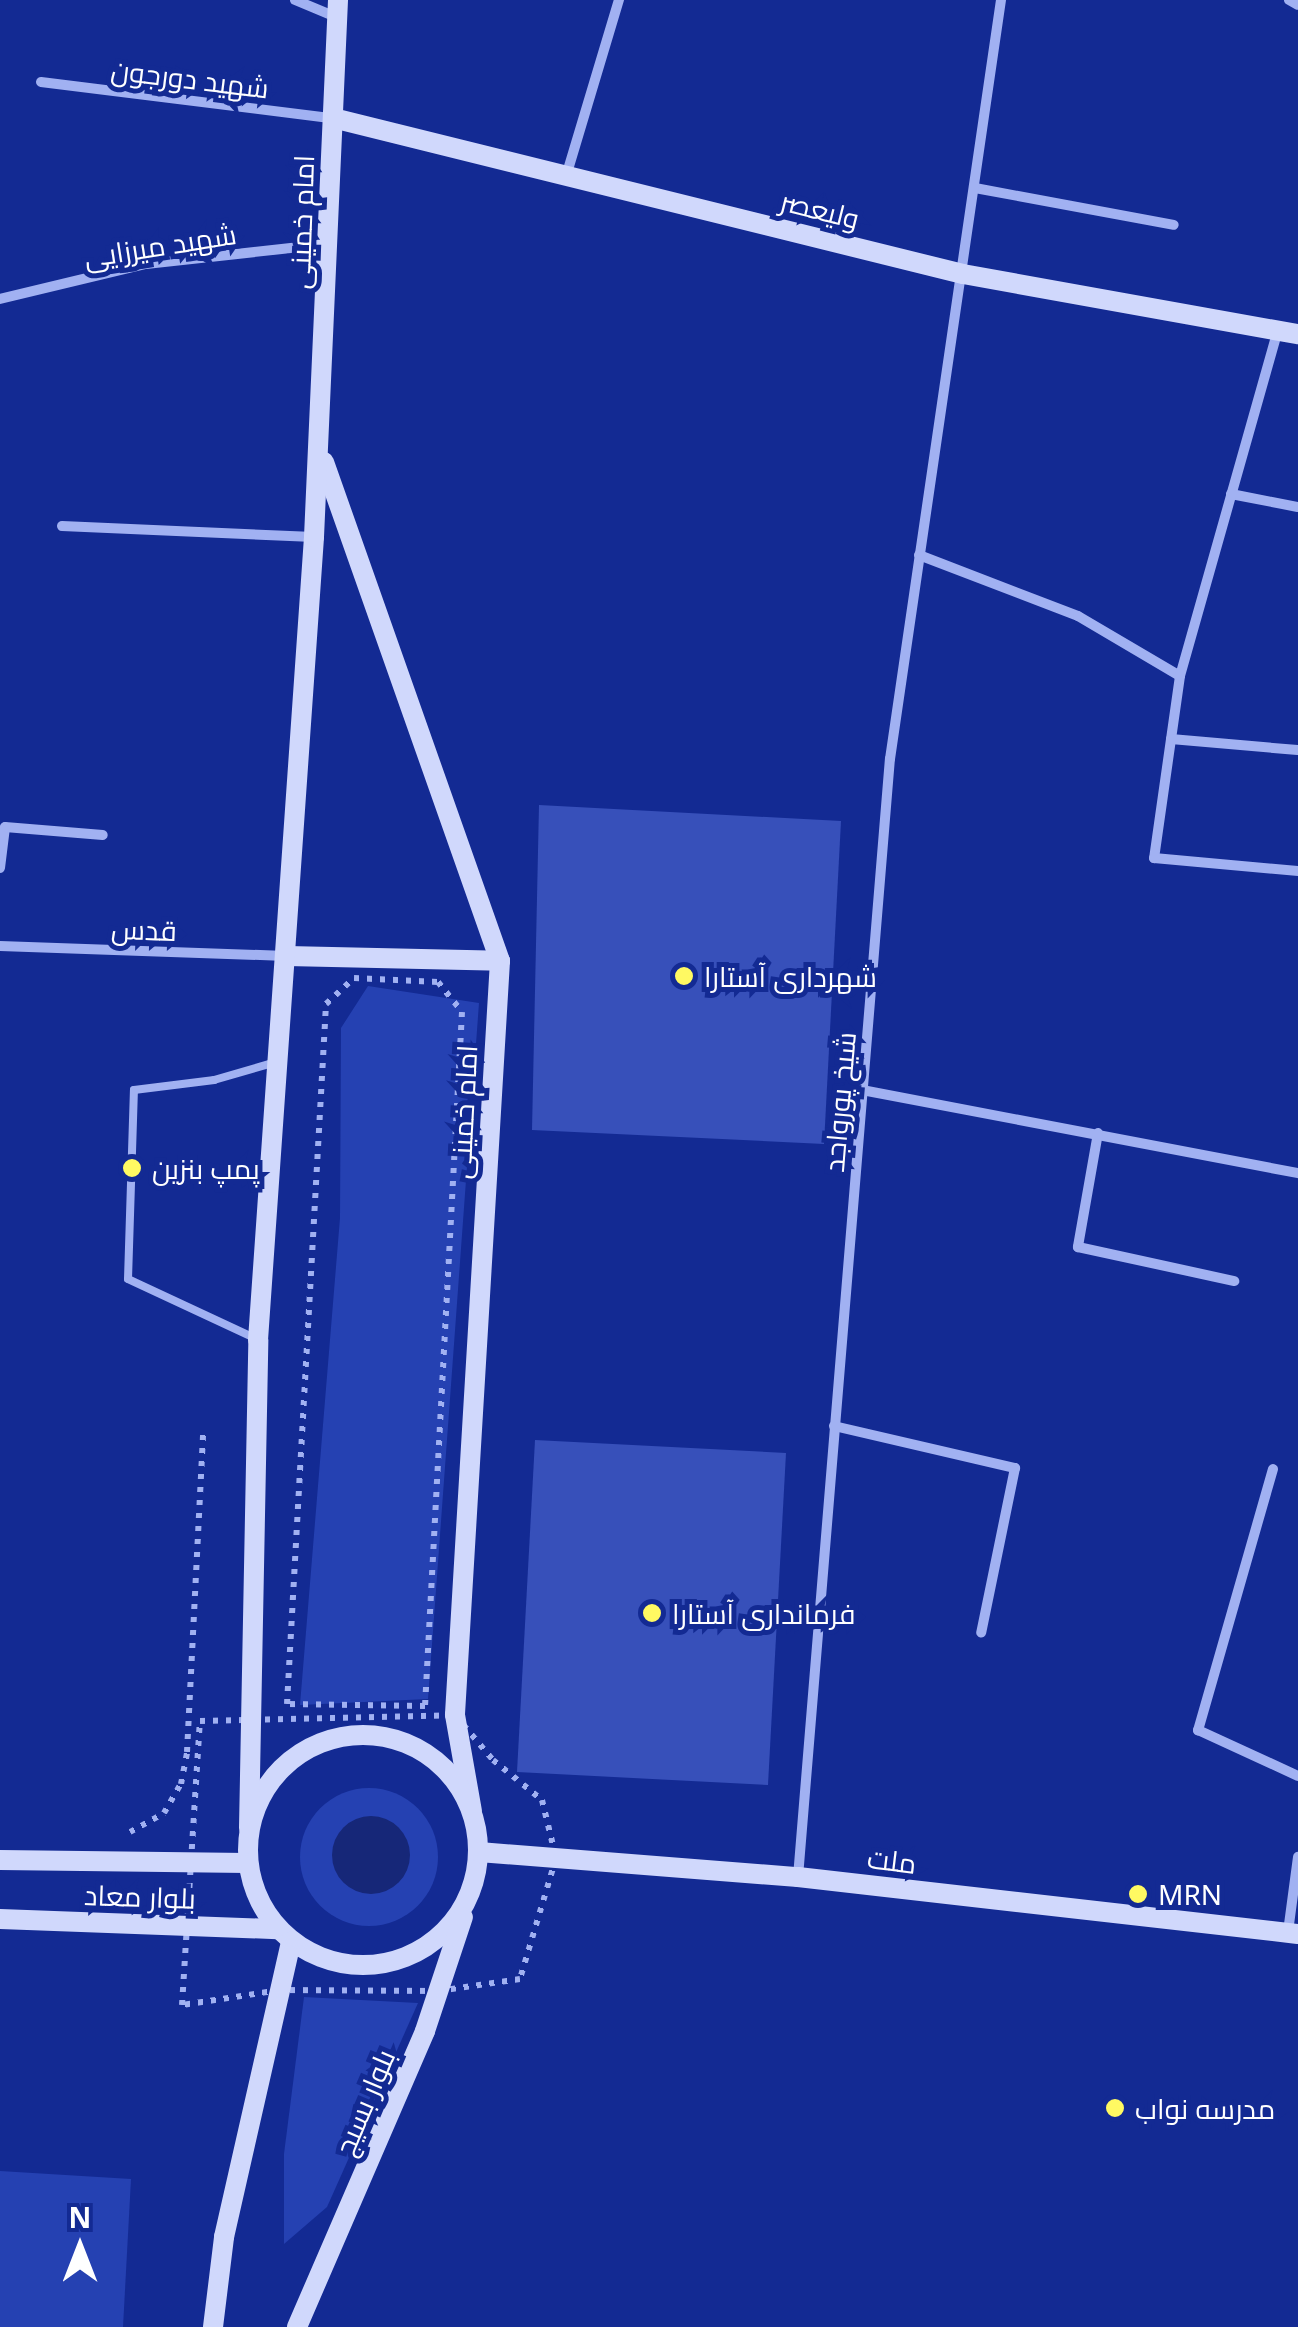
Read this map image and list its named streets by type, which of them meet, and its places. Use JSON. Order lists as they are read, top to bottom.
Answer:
{
  "streets": {
    "street": [
      "شهید دورجون",
      "ولیعصر",
      "امام خمینی",
      "شهید میرزایی",
      "قدس",
      "شیخ پورواجد",
      "ملت",
      "بلوار معاد",
      "بلوار بسیج"
    ]
  },
  "crossings": [
    ["شهید دورجون", "ولیعصر"],
    ["شهید دورجون", "امام خمینی"],
    ["ولیعصر", "امام خمینی"],
    ["ولیعصر", "شیخ پورواجد"],
    ["امام خمینی", "شهید میرزایی"],
    ["امام خمینی", "قدس"],
    ["امام خمینی", "ملت"],
    ["امام خمینی", "بلوار معاد"],
    ["امام خمینی", "بلوار بسیج"],
    ["شیخ پورواجد", "ملت"],
    ["ملت", "بلوار معاد"],
    ["ملت", "بلوار بسیج"],
    ["بلوار معاد", "بلوار بسیج"]
  ],
  "places": [
    "شهرداری آستارا",
    "پمپ بنزین",
    "فرمانداری آستارا",
    "MRN",
    "مدرسه نواب"
  ],
  "north": "top"
}
